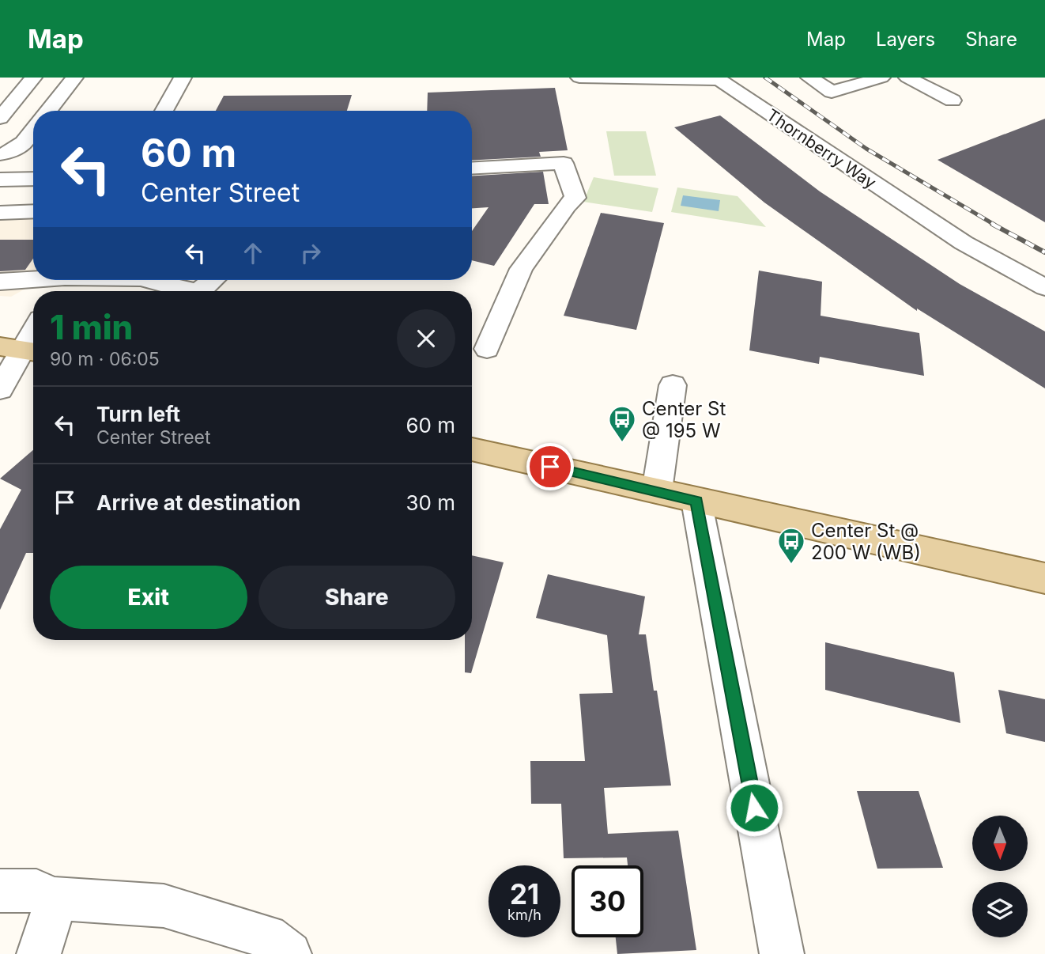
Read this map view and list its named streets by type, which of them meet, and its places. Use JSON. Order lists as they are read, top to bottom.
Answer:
{
  "streets": {
    "street": ["Thornberry Way"]
  },
  "places": {
    "bus stop": ["Center St @ 195 W", "Center St @ 200 W (WB)"]
  },
  "north": "bottom",
  "page": {
    "header": "Map",
    "nav": ["Map", "Layers", "Share"],
    "turn": ["60 m", "Center Street"],
    "heading": ["1 min", "90 m · 06:05"],
    "list": [
      {
        "name": "Turn left",
        "note": "Center Street",
        "value": "60 m"
      },
      {
        "name": "Arrive at destination",
        "value": "30 m"
      }
    ],
    "buttons": ["Exit", "Share"],
    "speed": "21 km/h",
    "limit": "30"
  }
}
